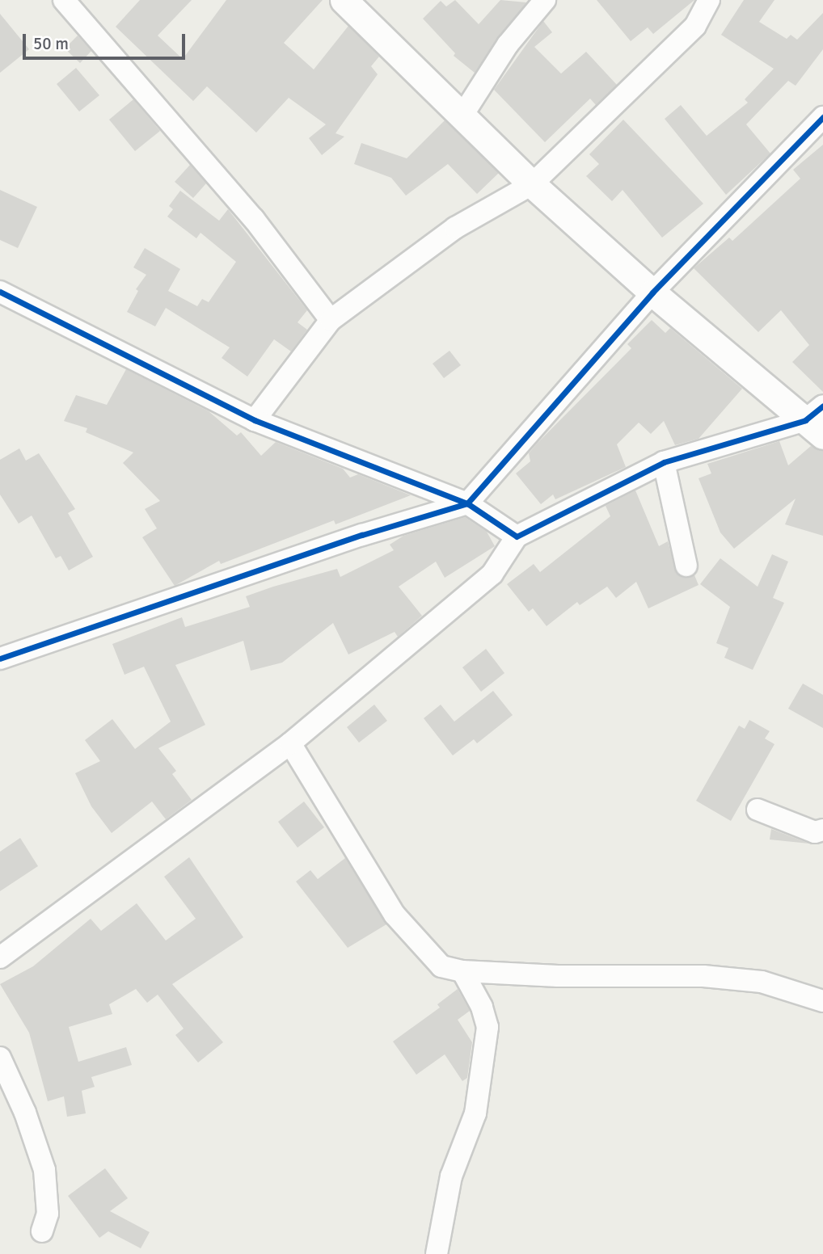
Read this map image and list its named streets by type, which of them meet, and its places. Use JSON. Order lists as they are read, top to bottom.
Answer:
{
  "scale_bar": "50 m"
}
